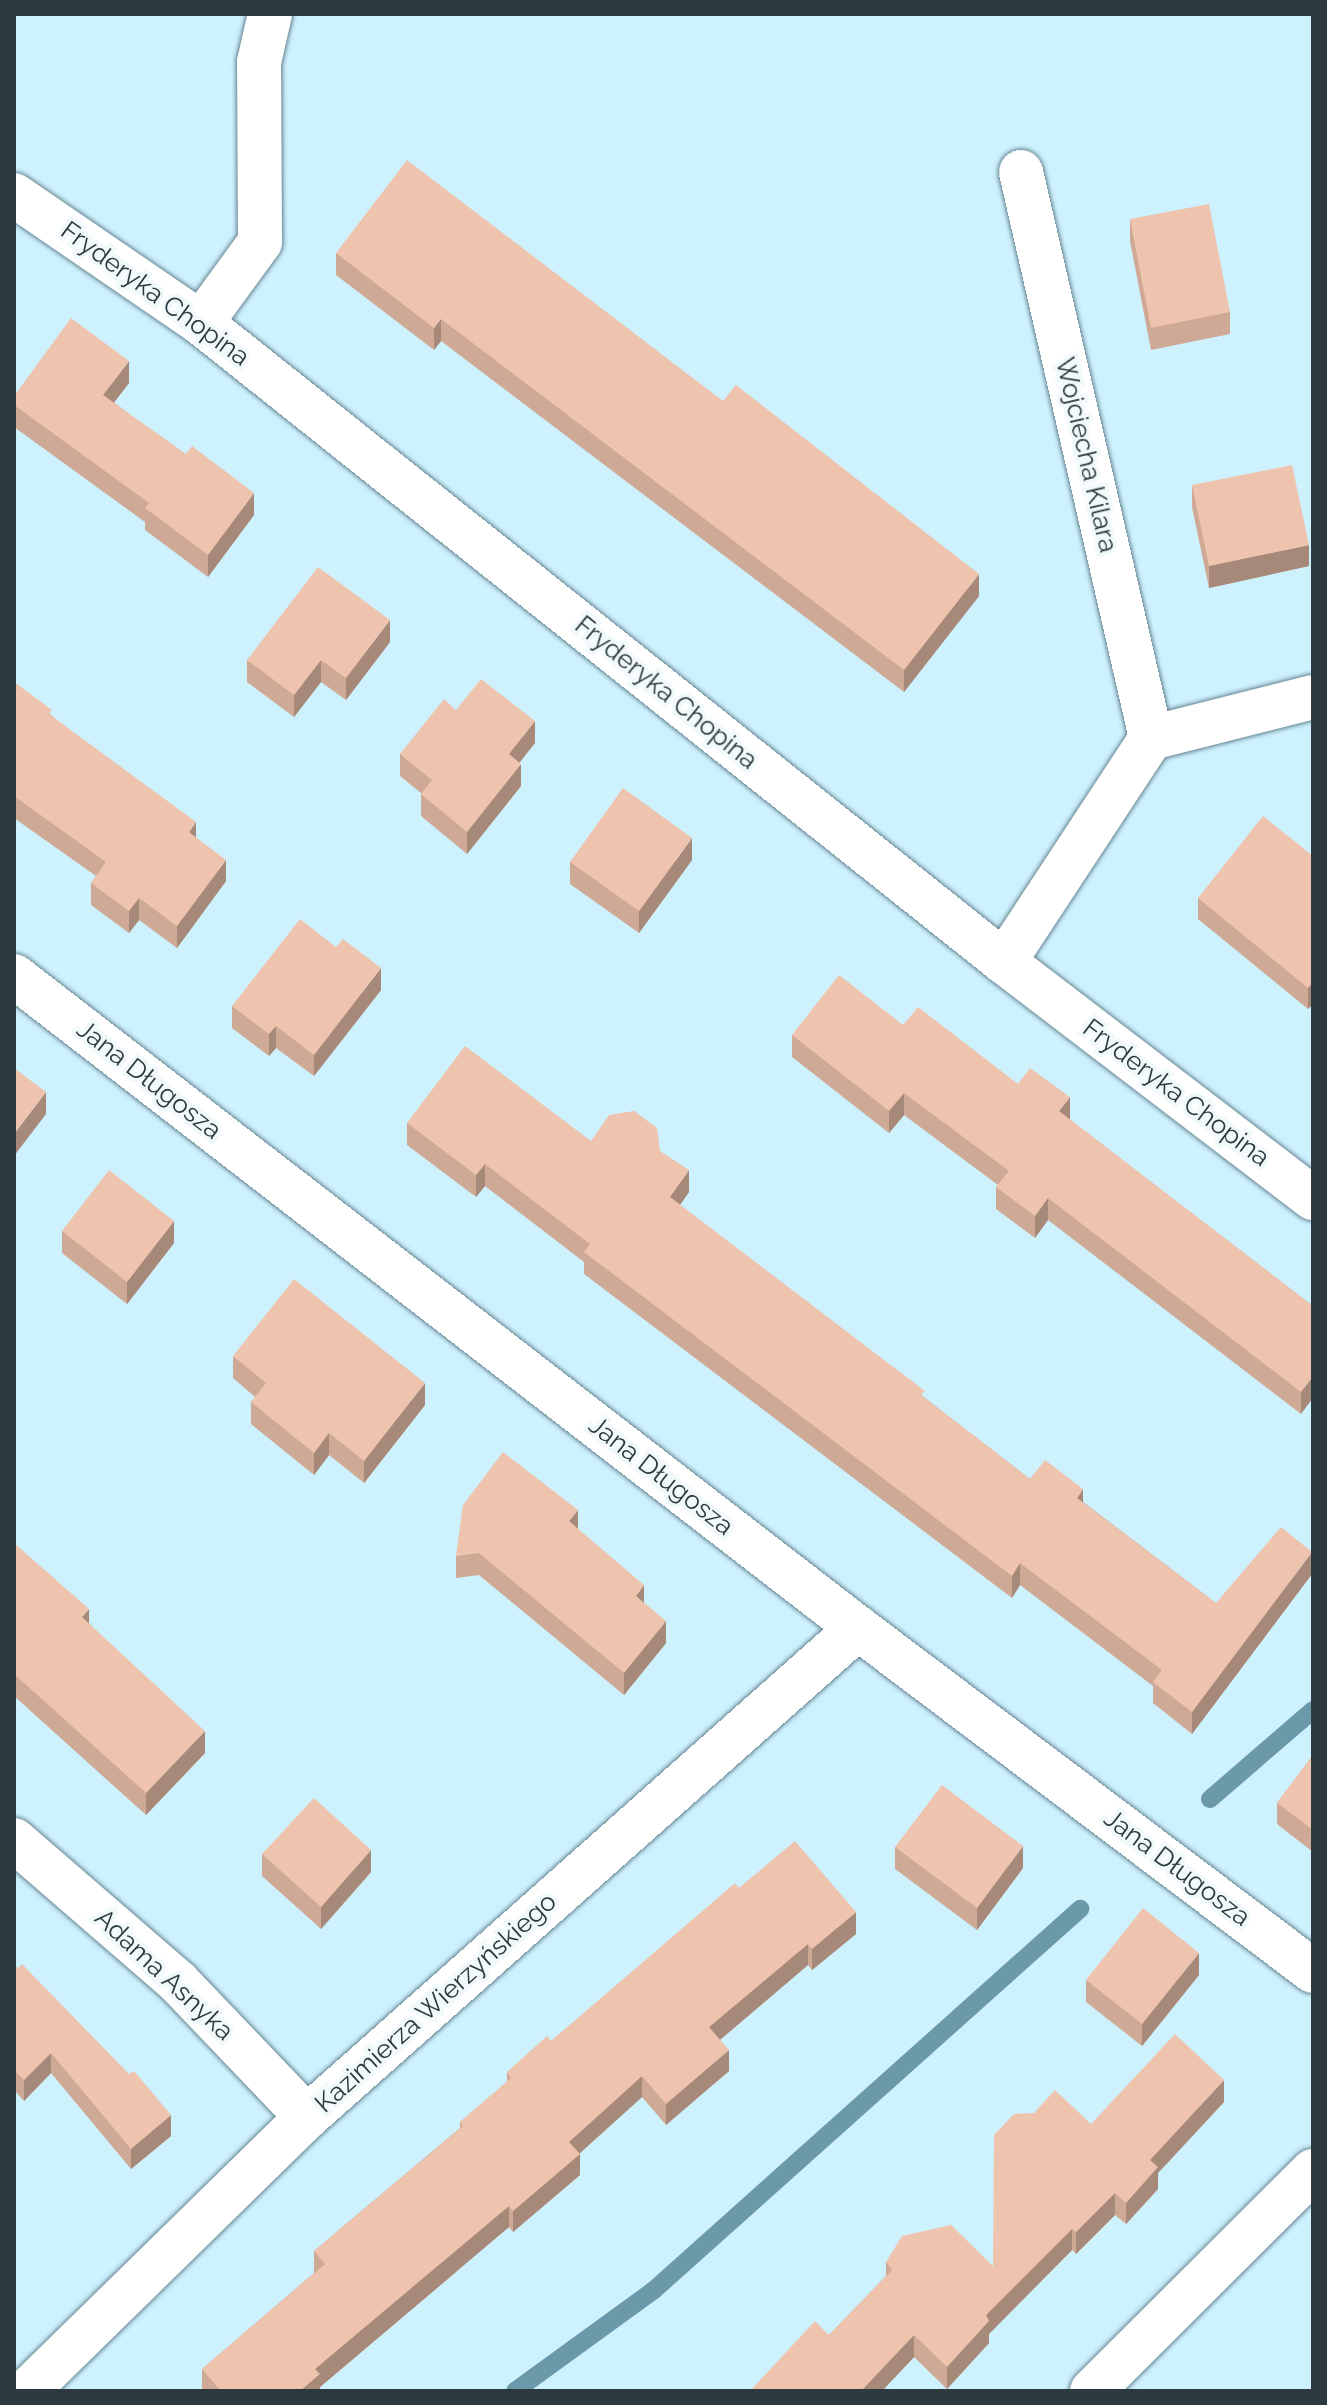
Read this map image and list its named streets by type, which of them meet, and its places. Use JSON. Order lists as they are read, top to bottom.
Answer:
{
  "streets": {
    "street": [
      "Fryderyka Chopina",
      "Wojciecha Kilara",
      "Jana Długosza",
      "Adama Asnyka",
      "Kazimierza Wierzyńskiego"
    ]
  },
  "crossings": [
    ["Jana Długosza", "Kazimierza Wierzyńskiego"],
    ["Adama Asnyka", "Kazimierza Wierzyńskiego"]
  ]
}
